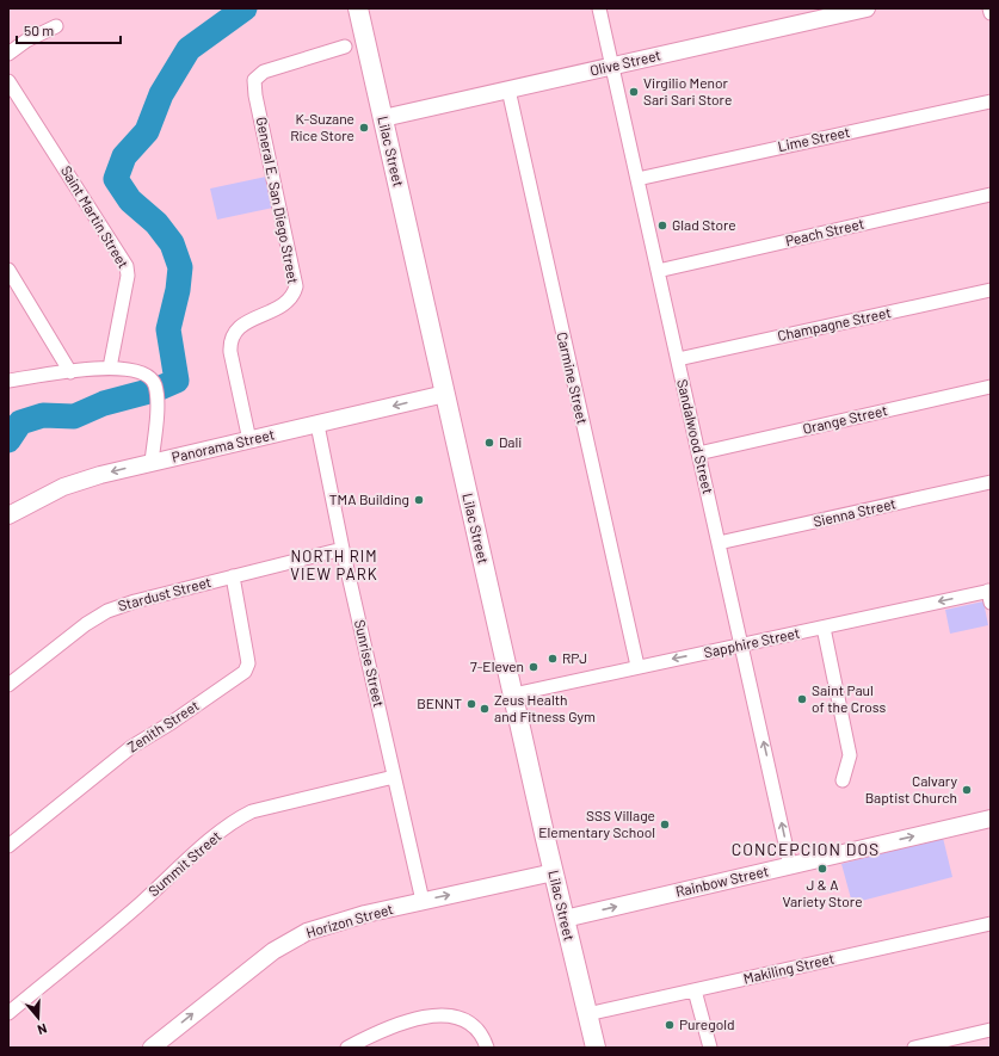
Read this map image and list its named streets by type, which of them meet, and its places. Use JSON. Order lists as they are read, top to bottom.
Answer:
{
  "streets": {
    "main road": ["Lilac Street"],
    "street": [
      "Olive Street",
      "Lime Street",
      "General E. San Diego Street",
      "Saint Martin Street",
      "Peach Street",
      "Champagne Street",
      "Carmine Street",
      "Orange Street",
      "Sandalwood Street",
      "Panorama Street",
      "Sienna Street",
      "Stardust Street",
      "Sapphire Street",
      "Sunrise Street",
      "Zenith Street",
      "Summit Street",
      "Rainbow Street",
      "Horizon Street",
      "Makiling Street"
    ]
  },
  "crossings": [
    ["Olive Street", "Lilac Street"],
    ["Olive Street", "Carmine Street"],
    ["Olive Street", "Sandalwood Street"],
    ["Lime Street", "Sandalwood Street"],
    ["Lilac Street", "Panorama Street"],
    ["Lilac Street", "Sapphire Street"],
    ["Lilac Street", "Rainbow Street"],
    ["Lilac Street", "Horizon Street"],
    ["Lilac Street", "Makiling Street"],
    ["General E. San Diego Street", "Panorama Street"],
    ["Peach Street", "Sandalwood Street"],
    ["Champagne Street", "Sandalwood Street"],
    ["Carmine Street", "Sapphire Street"],
    ["Orange Street", "Sandalwood Street"],
    ["Sandalwood Street", "Sienna Street"],
    ["Sandalwood Street", "Sapphire Street"],
    ["Sandalwood Street", "Rainbow Street"],
    ["Panorama Street", "Sunrise Street"],
    ["Stardust Street", "Sunrise Street"],
    ["Stardust Street", "Zenith Street"],
    ["Sunrise Street", "Summit Street"],
    ["Sunrise Street", "Horizon Street"]
  ],
  "one_way": ["Sapphire Street", "Rainbow Street", "Horizon Street"],
  "districts": ["NORTH RIM VIEW PARK", "CONCEPCION DOS"],
  "places": [
    "Virgilio Menor Sari Sari Store",
    "K-Suzane Rice Store",
    "Glad Store",
    "Dali",
    "TMA Building",
    "RPJ",
    "7-Eleven",
    "Saint Paul of the Cross",
    "BENNT",
    "Zeus Health and Fitness Gym",
    "Calvary Baptist Church",
    "SSS Village Elementary School",
    "J & A Variety Store",
    "Puregold"
  ],
  "scale_bar": "50 m",
  "north": "bottom"
}
